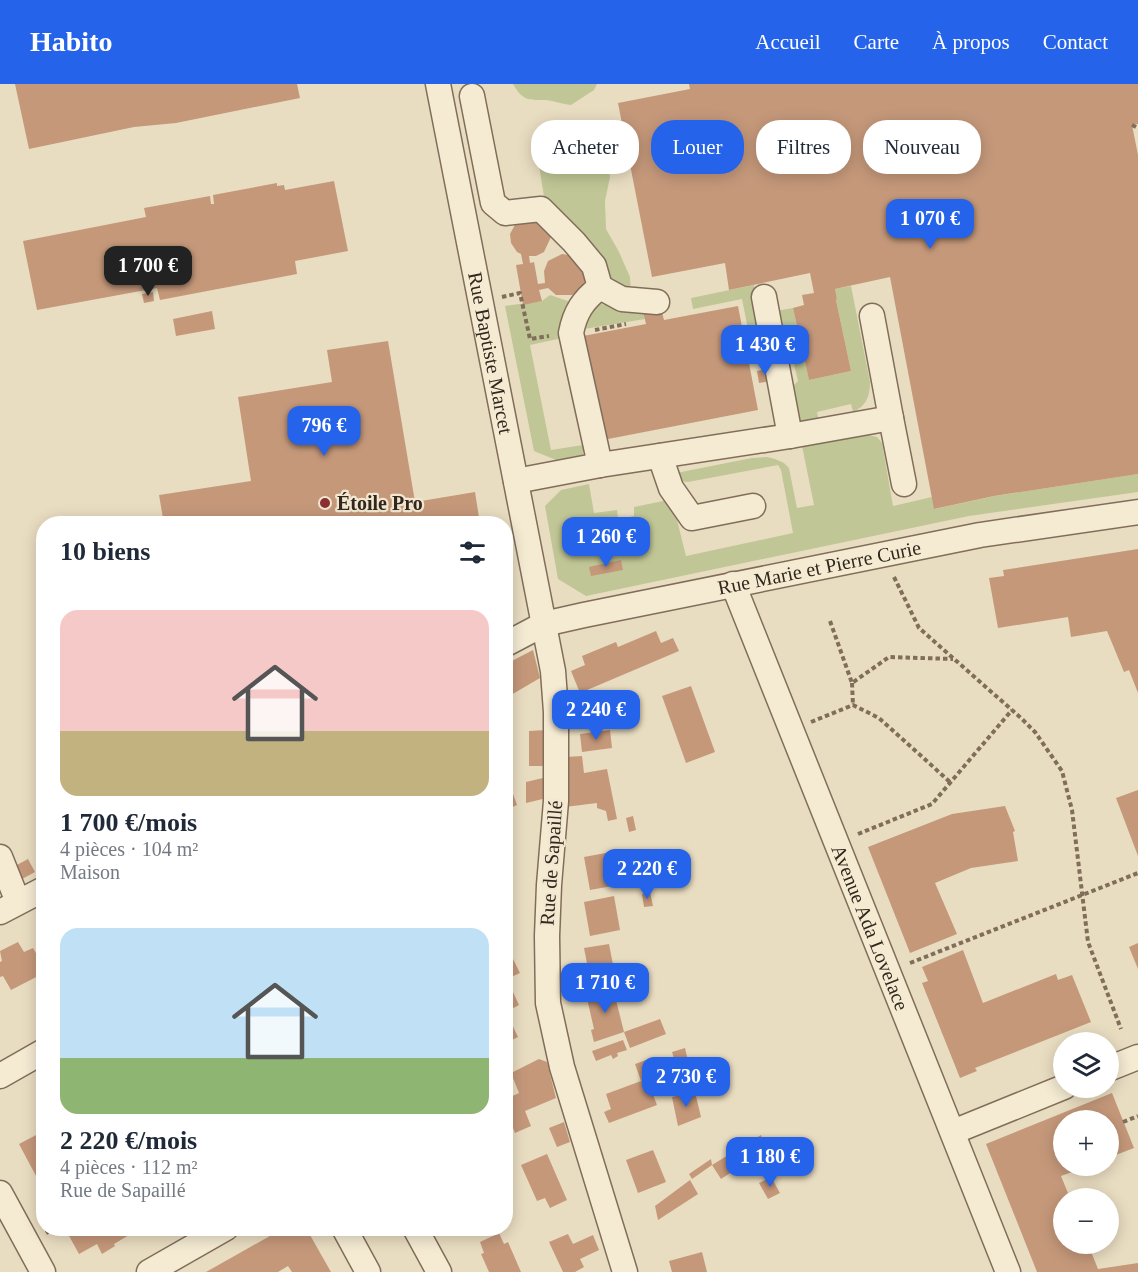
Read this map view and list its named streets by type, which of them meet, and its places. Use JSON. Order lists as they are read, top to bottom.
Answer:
{
  "streets": {
    "street": [
      "Rue Baptiste Marcet",
      "Rue Marie et Pierre Curie",
      "Rue de Sapaillé",
      "Avenue Ada Lovelace"
    ]
  },
  "crossings": [
    ["Rue Baptiste Marcet", "Rue Marie et Pierre Curie"],
    ["Rue Baptiste Marcet", "Rue de Sapaillé"],
    ["Rue Marie et Pierre Curie", "Rue de Sapaillé"],
    ["Rue Marie et Pierre Curie", "Avenue Ada Lovelace"]
  ],
  "places": ["Étoile Pro"],
  "page": {
    "header": "Habito",
    "nav": [
      "Accueil",
      "Carte",
      "À propos",
      "Contact"
    ],
    "chip": [
      "Acheter",
      "Louer",
      "Filtres",
      "Nouveau"
    ],
    "price": [
      "1 070 €",
      "1 700 €",
      "1 430 €",
      "796 €",
      "1 260 €",
      "2 240 €",
      "2 220 €",
      "1 710 €",
      "2 730 €",
      "1 180 €"
    ],
    "heading": "10 biens",
    "list": [
      {
        "name": "1 700 €/mois",
        "note": "4 pièces · 104 m² · Maison"
      },
      {
        "name": "2 220 €/mois",
        "note": "4 pièces · 112 m² · Rue de Sapaillé"
      }
    ],
    "map_buttons": ["+", "−"]
  }
}
